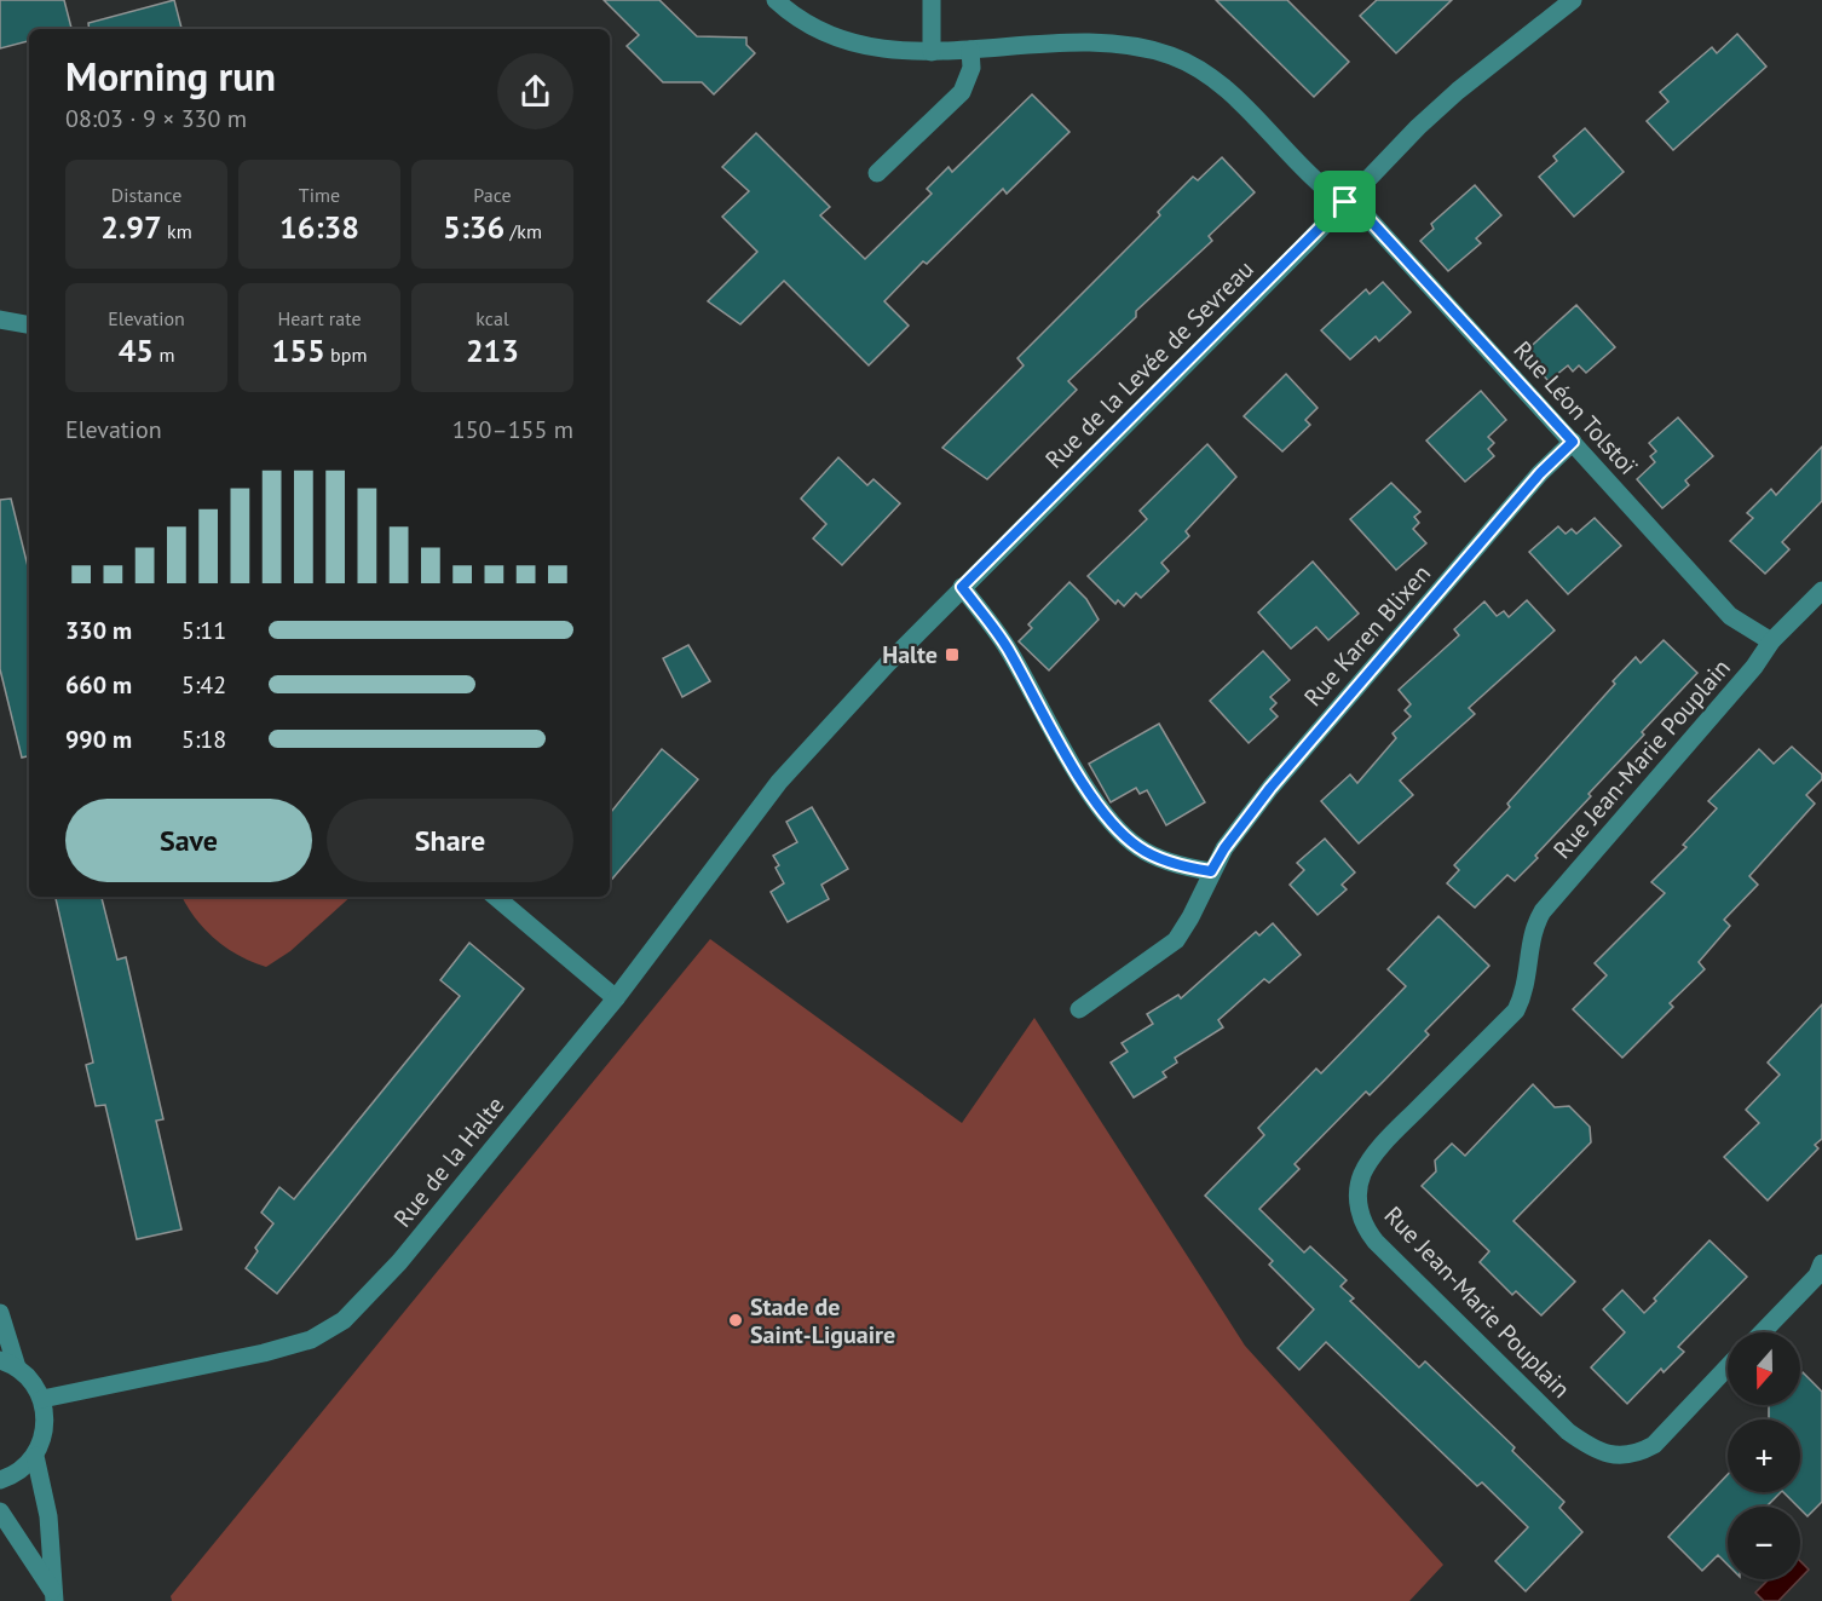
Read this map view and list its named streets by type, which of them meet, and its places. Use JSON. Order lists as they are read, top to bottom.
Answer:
{
  "streets": {
    "street": [
      "Rue de la Levée de Sevreau",
      "Rue Léon Tolstoï",
      "Rue Karen Blixen",
      "Rue Jean-Marie Pouplain",
      "Rue de la Halte"
    ]
  },
  "crossings": [
    ["Rue de la Levée de Sevreau", "Rue Léon Tolstoï"],
    ["Rue de la Levée de Sevreau", "Rue de la Halte"],
    ["Rue Léon Tolstoï", "Rue Karen Blixen"],
    ["Rue Léon Tolstoï", "Rue Jean-Marie Pouplain"]
  ],
  "places": {
    "transit": ["Halte"],
    "other": ["Stade de Saint-Liguaire"]
  },
  "north": "bottom",
  "page": {
    "heading": ["Morning run", "08:03 · 9 × 330 m"],
    "stats": [
      ["Distance", "2.97 km"],
      ["Time", "16:38"],
      ["Pace", "5:36 /km"],
      ["Elevation", "45 m"],
      ["Heart rate", "155 bpm"],
      ["kcal", "213"]
    ],
    "chart": ["Elevation", "150–155 m"],
    "list": [
      {
        "name": "330 m",
        "note": "5:11"
      },
      {
        "name": "660 m",
        "note": "5:42"
      },
      {
        "name": "990 m",
        "note": "5:18"
      }
    ],
    "buttons": ["Save", "Share"],
    "map_buttons": ["+", "−"]
  }
}
